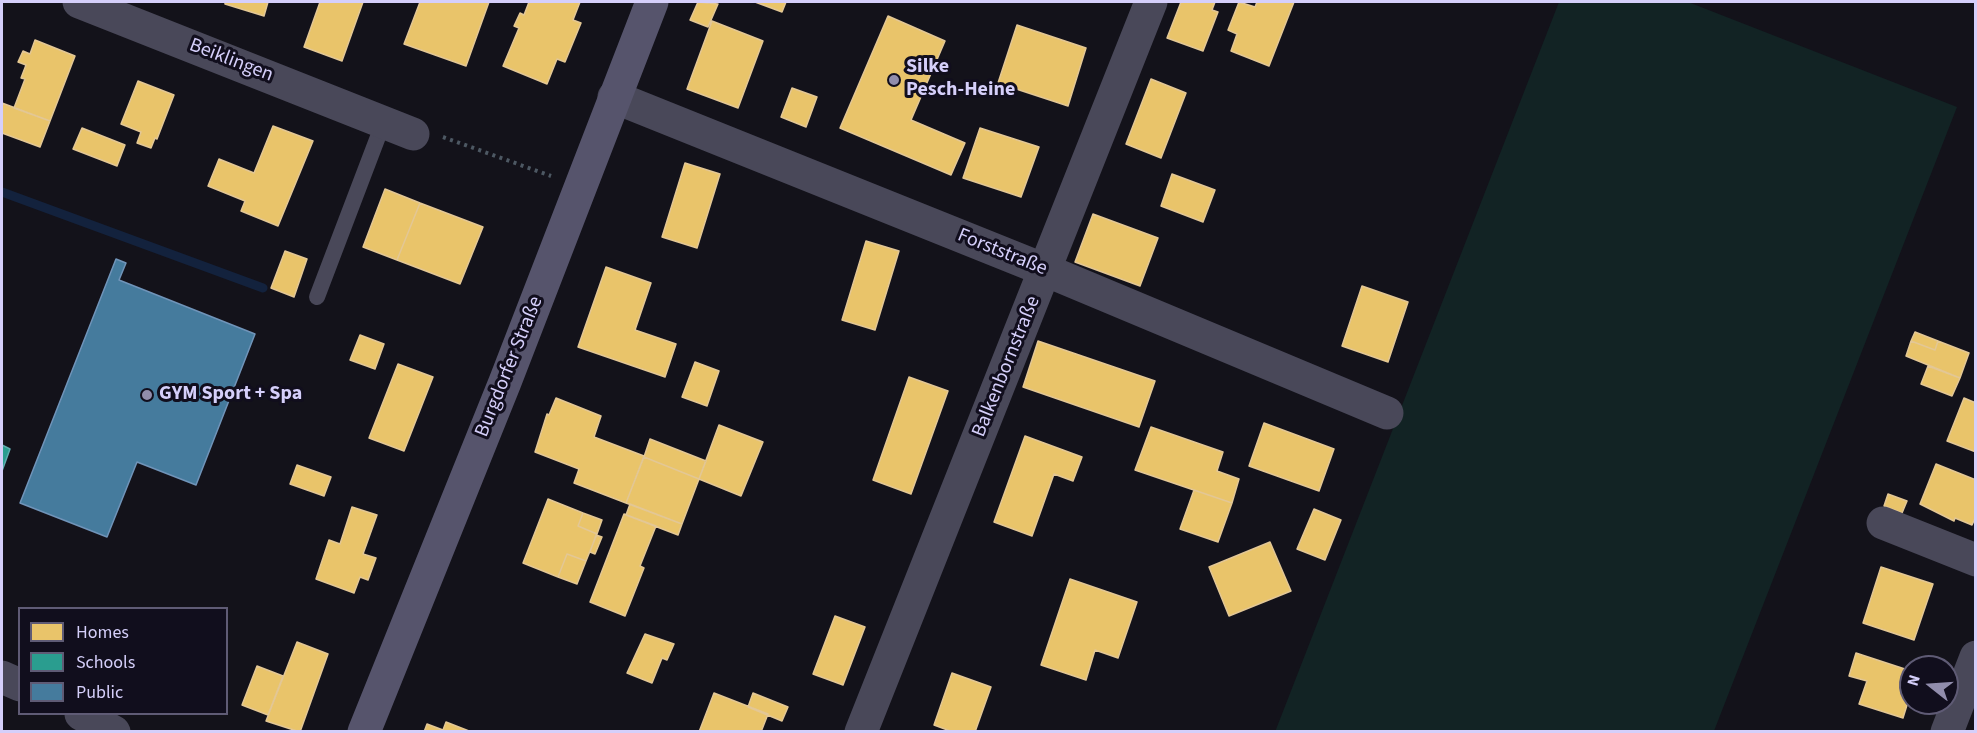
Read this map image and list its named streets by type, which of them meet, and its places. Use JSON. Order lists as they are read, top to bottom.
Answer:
{
  "streets": {
    "main road": ["Burgdorfer Straße"],
    "street": ["Beiklingen", "Forststraße", "Balkenbornstraße"]
  },
  "crossings": [
    ["Forststraße", "Burgdorfer Straße"],
    ["Forststraße", "Balkenbornstraße"]
  ],
  "places": ["Silke Pesch-Heine", "GYM Sport + Spa"],
  "legend": ["Homes", "Schools", "Public"],
  "north": "left"
}
